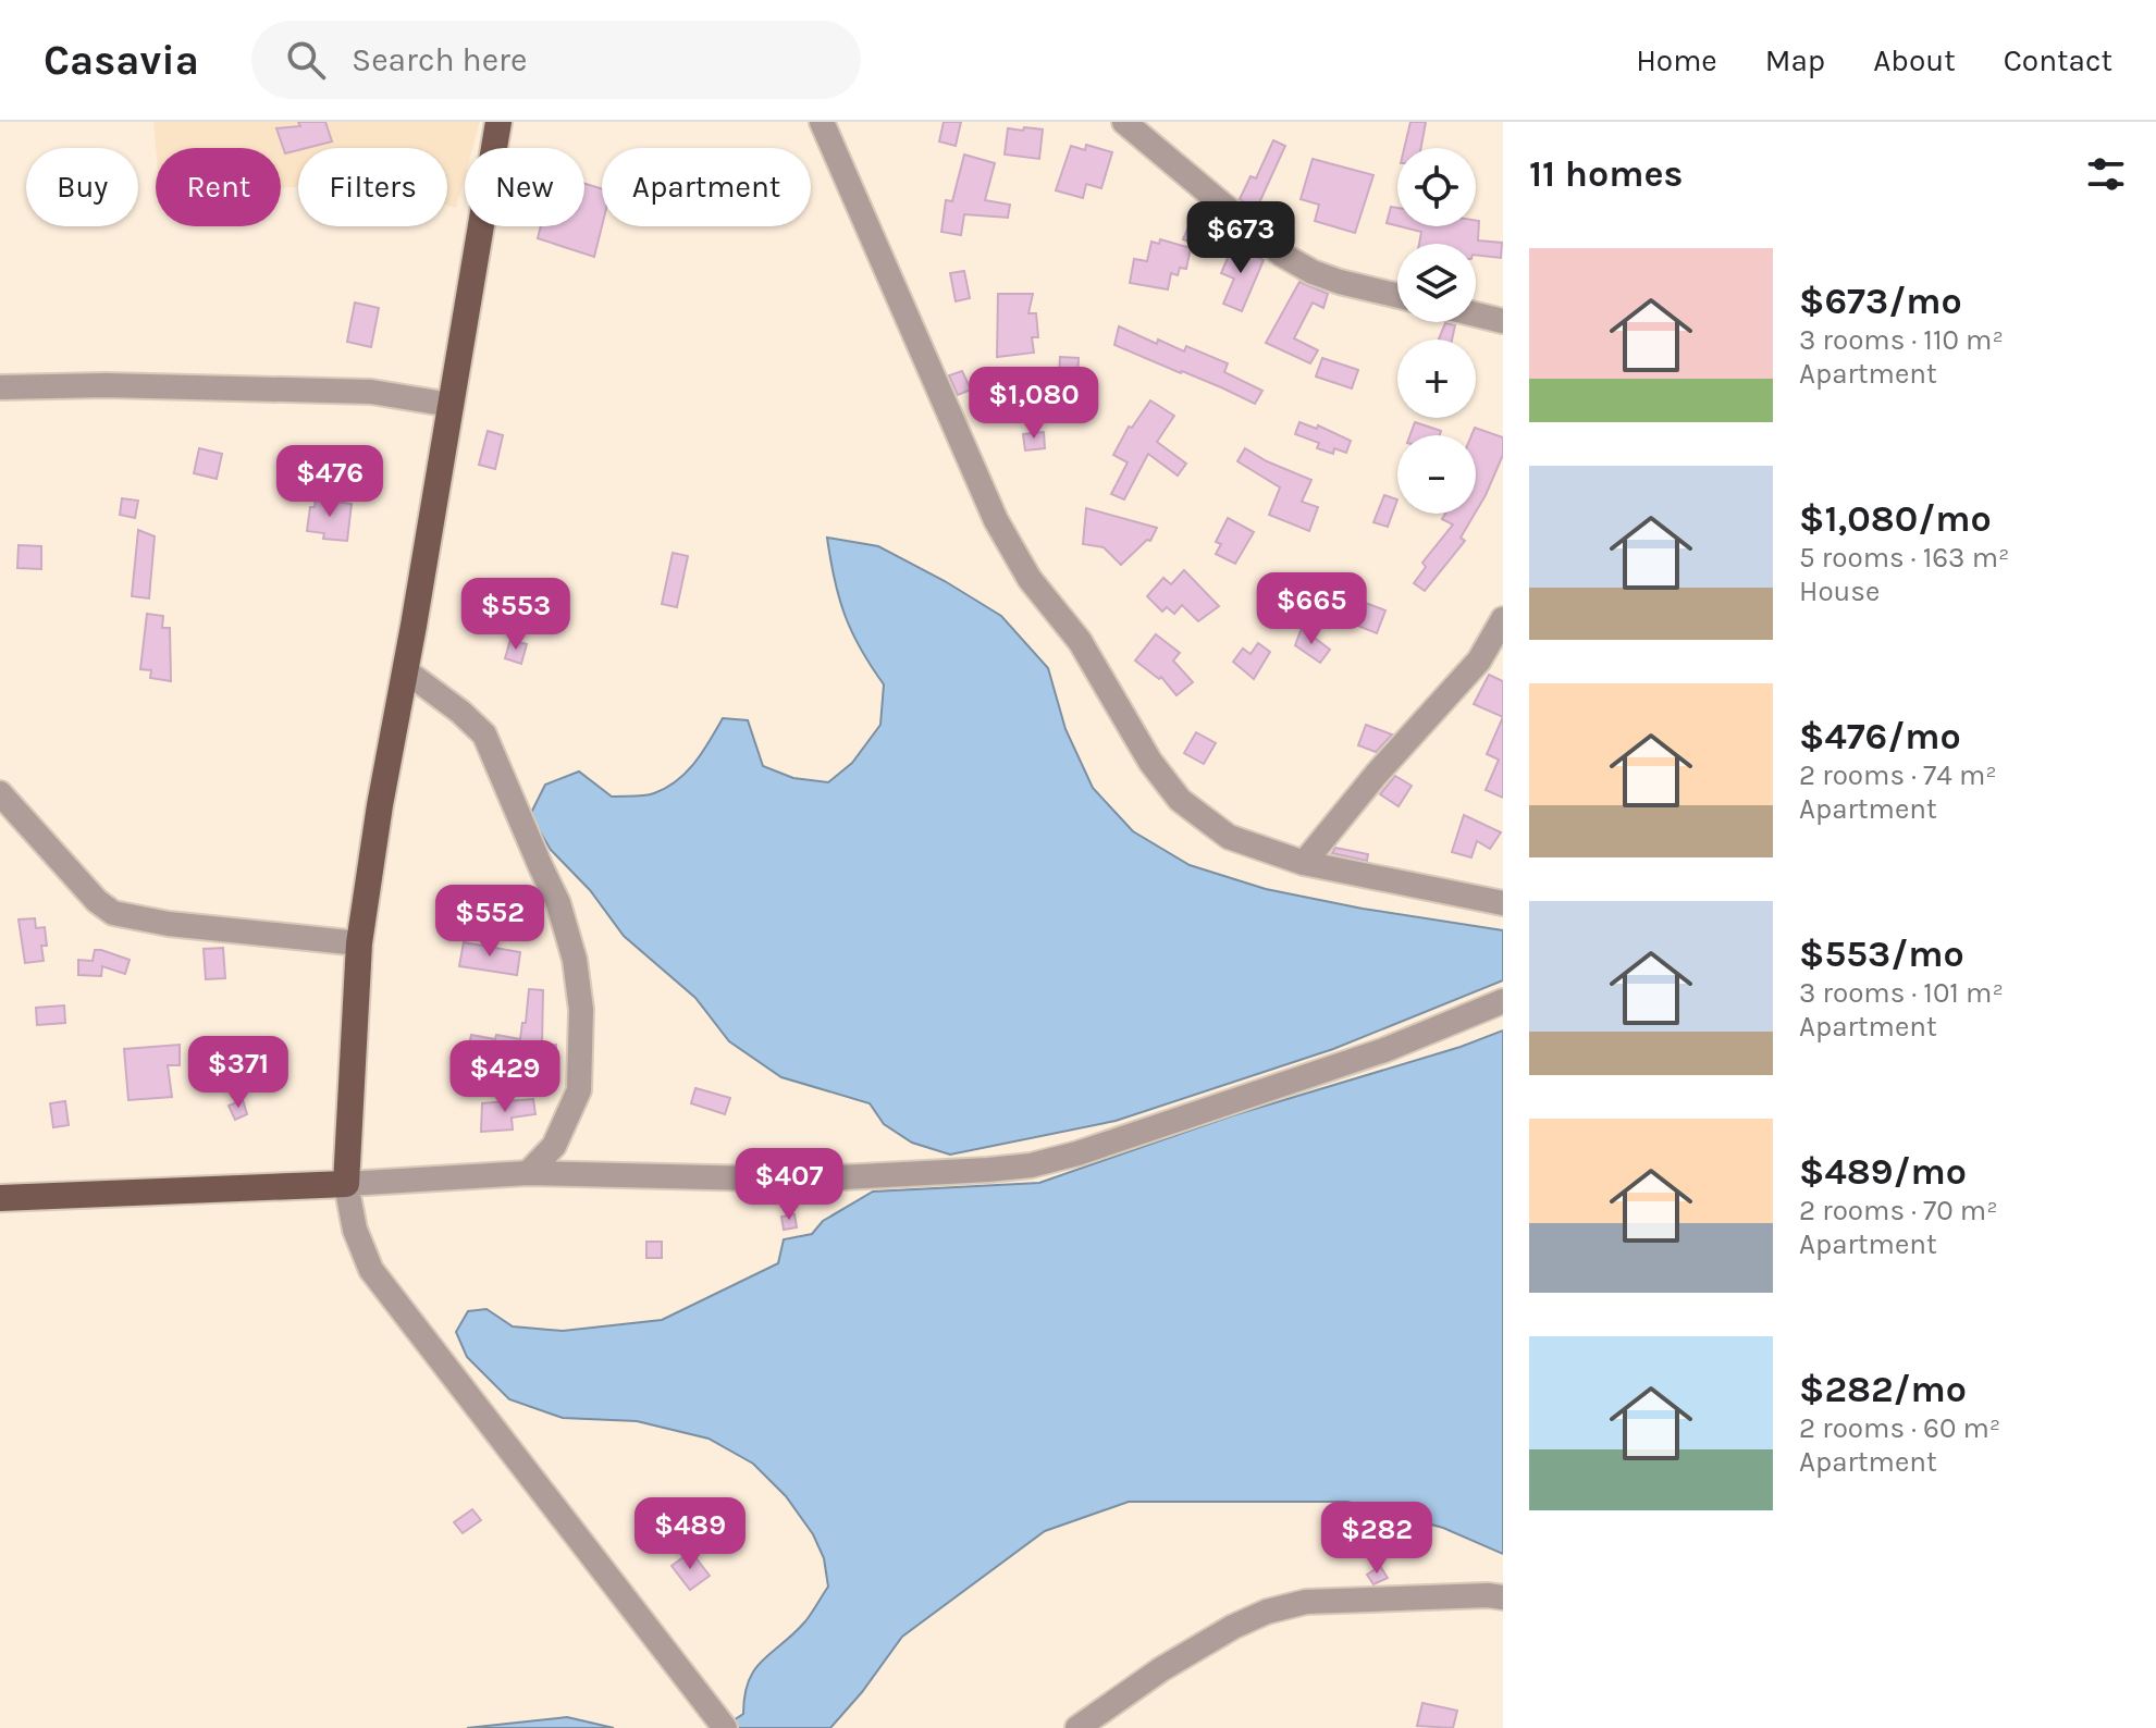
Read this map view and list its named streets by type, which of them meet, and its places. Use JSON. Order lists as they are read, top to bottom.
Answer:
{
  "page": {
    "header": "Casavia",
    "search": "Search here",
    "nav": [
      "Home",
      "Map",
      "About",
      "Contact"
    ],
    "heading": "11 homes",
    "map_buttons": ["+", "−"],
    "chip": [
      "Buy",
      "Rent",
      "Filters",
      "New",
      "Apartment"
    ],
    "price": [
      "$673",
      "$1,080",
      "$476",
      "$665",
      "$553",
      "$552",
      "$371",
      "$429",
      "$407",
      "$489",
      "$282"
    ],
    "list": [
      {
        "name": "$673/mo",
        "note": "3 rooms · 110 m² · Apartment"
      },
      {
        "name": "$1,080/mo",
        "note": "5 rooms · 163 m² · House"
      },
      {
        "name": "$476/mo",
        "note": "2 rooms · 74 m² · Apartment"
      },
      {
        "name": "$553/mo",
        "note": "3 rooms · 101 m² · Apartment"
      },
      {
        "name": "$489/mo",
        "note": "2 rooms · 70 m² · Apartment"
      },
      {
        "name": "$282/mo",
        "note": "2 rooms · 60 m² · Apartment"
      }
    ]
  }
}
